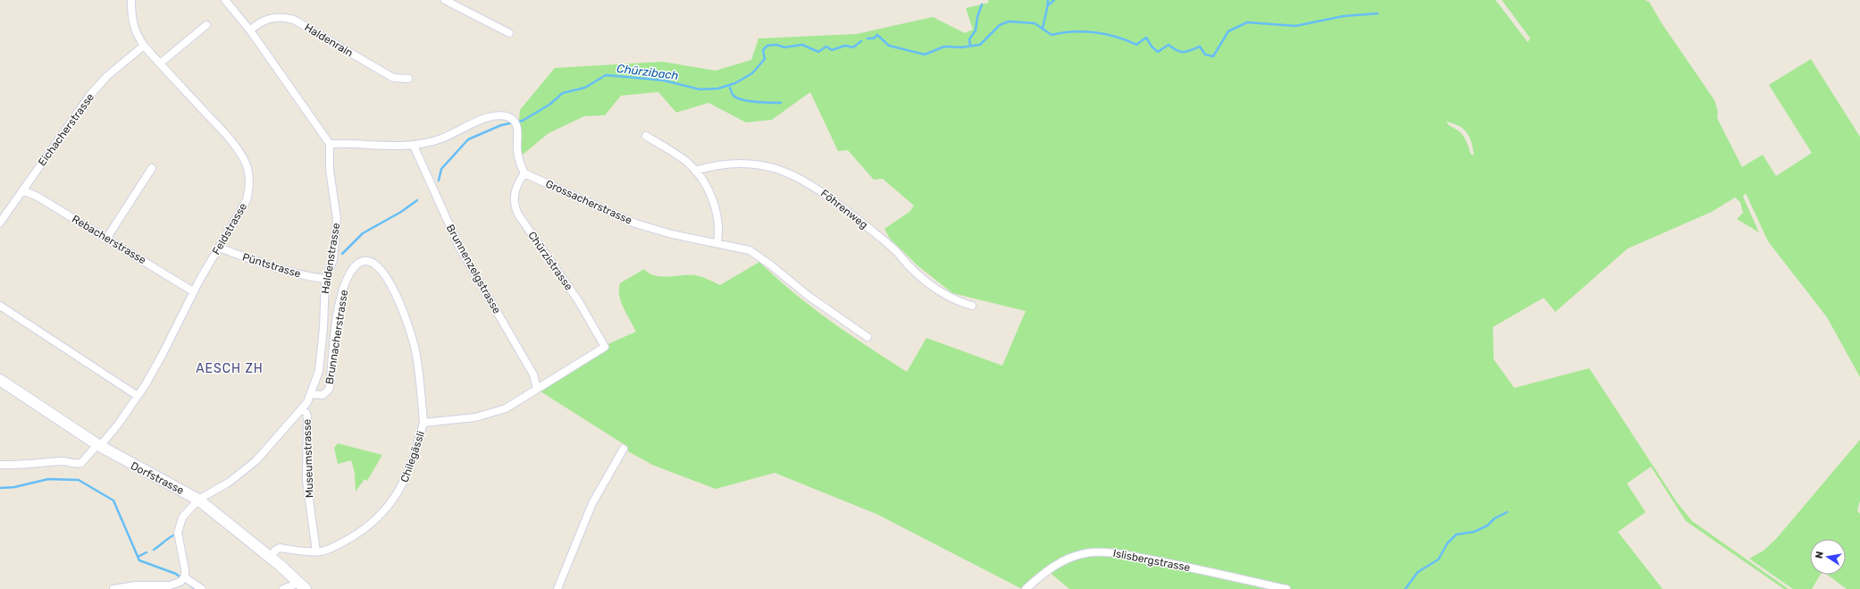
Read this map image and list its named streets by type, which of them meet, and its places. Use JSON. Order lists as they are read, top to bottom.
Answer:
{
  "streets": {
    "street": [
      "Haldenrain",
      "Eichacherstrasse",
      "Grossacherstrasse",
      "Föhrenweg",
      "Feldstrasse",
      "Rebacherstrasse",
      "Haldenstrasse",
      "Chürzistrasse",
      "Püntstrasse",
      "Brunnenzelgstrasse",
      "Brunnacherstrasse",
      "Chilegässli",
      "Museumstrasse",
      "Dorfstrasse",
      "Islisbergstrasse"
    ]
  },
  "crossings": [
    ["Eichacherstrasse", "Feldstrasse"],
    ["Eichacherstrasse", "Rebacherstrasse"],
    ["Grossacherstrasse", "Chürzistrasse"],
    ["Feldstrasse", "Rebacherstrasse"],
    ["Feldstrasse", "Püntstrasse"],
    ["Feldstrasse", "Dorfstrasse"],
    ["Haldenstrasse", "Püntstrasse"],
    ["Haldenstrasse", "Brunnacherstrasse"],
    ["Haldenstrasse", "Museumstrasse"],
    ["Haldenstrasse", "Dorfstrasse"],
    ["Chürzistrasse", "Chilegässli"],
    ["Brunnenzelgstrasse", "Chilegässli"],
    ["Brunnacherstrasse", "Chilegässli"],
    ["Chilegässli", "Museumstrasse"],
    ["Chilegässli", "Dorfstrasse"]
  ],
  "districts": ["AESCH ZH"],
  "water": ["Chürzibach"],
  "north": "left"
}
